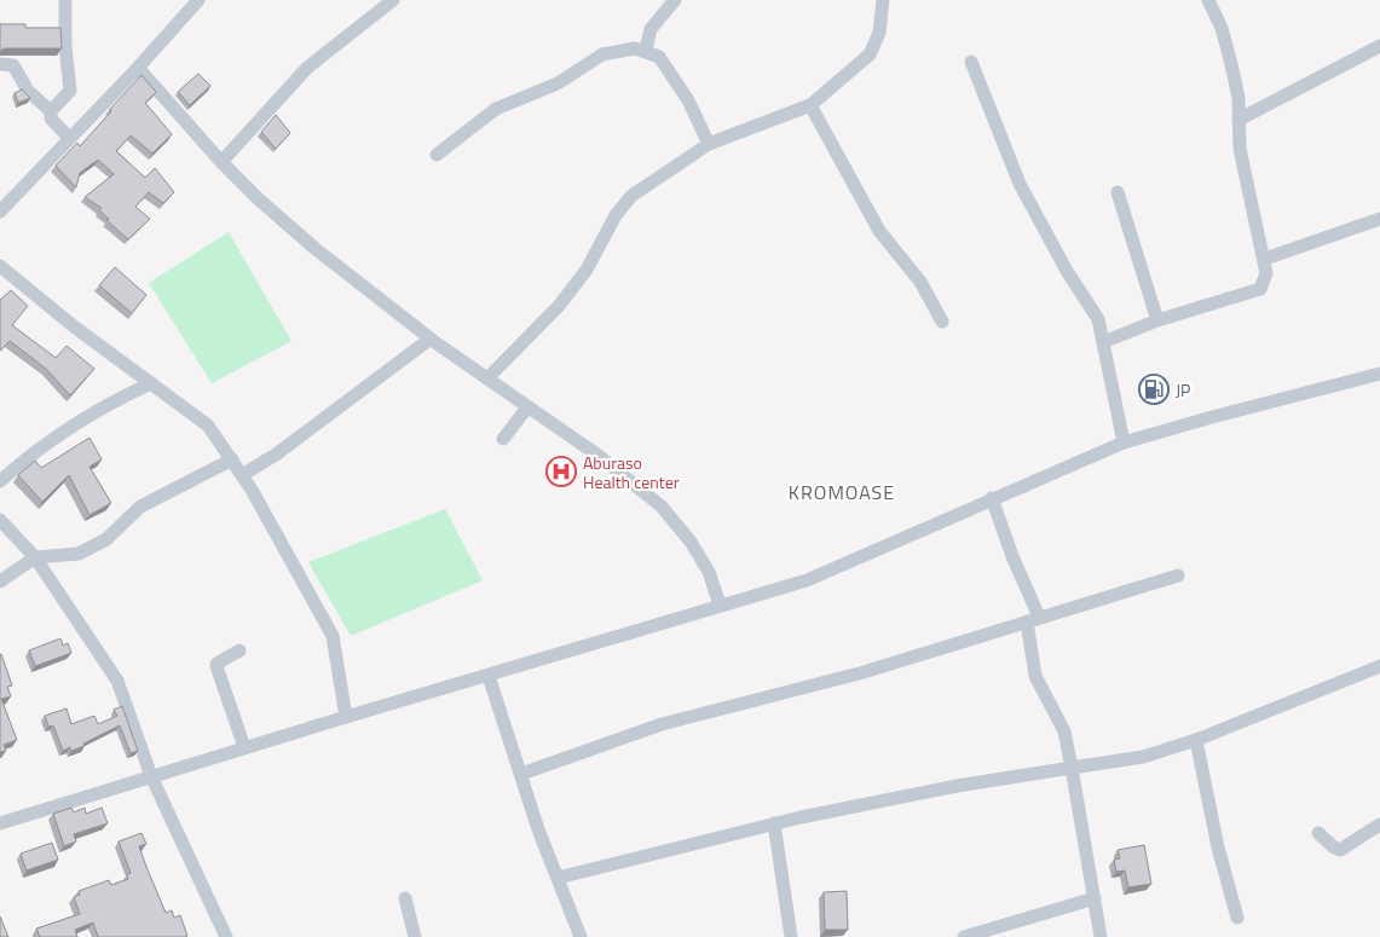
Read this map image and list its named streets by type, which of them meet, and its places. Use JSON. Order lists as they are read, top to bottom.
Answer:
{
  "districts": ["KROMOASE"],
  "places": {
    "fuel station": ["JP"],
    "hospital": ["Aburaso Health center"]
  }
}
